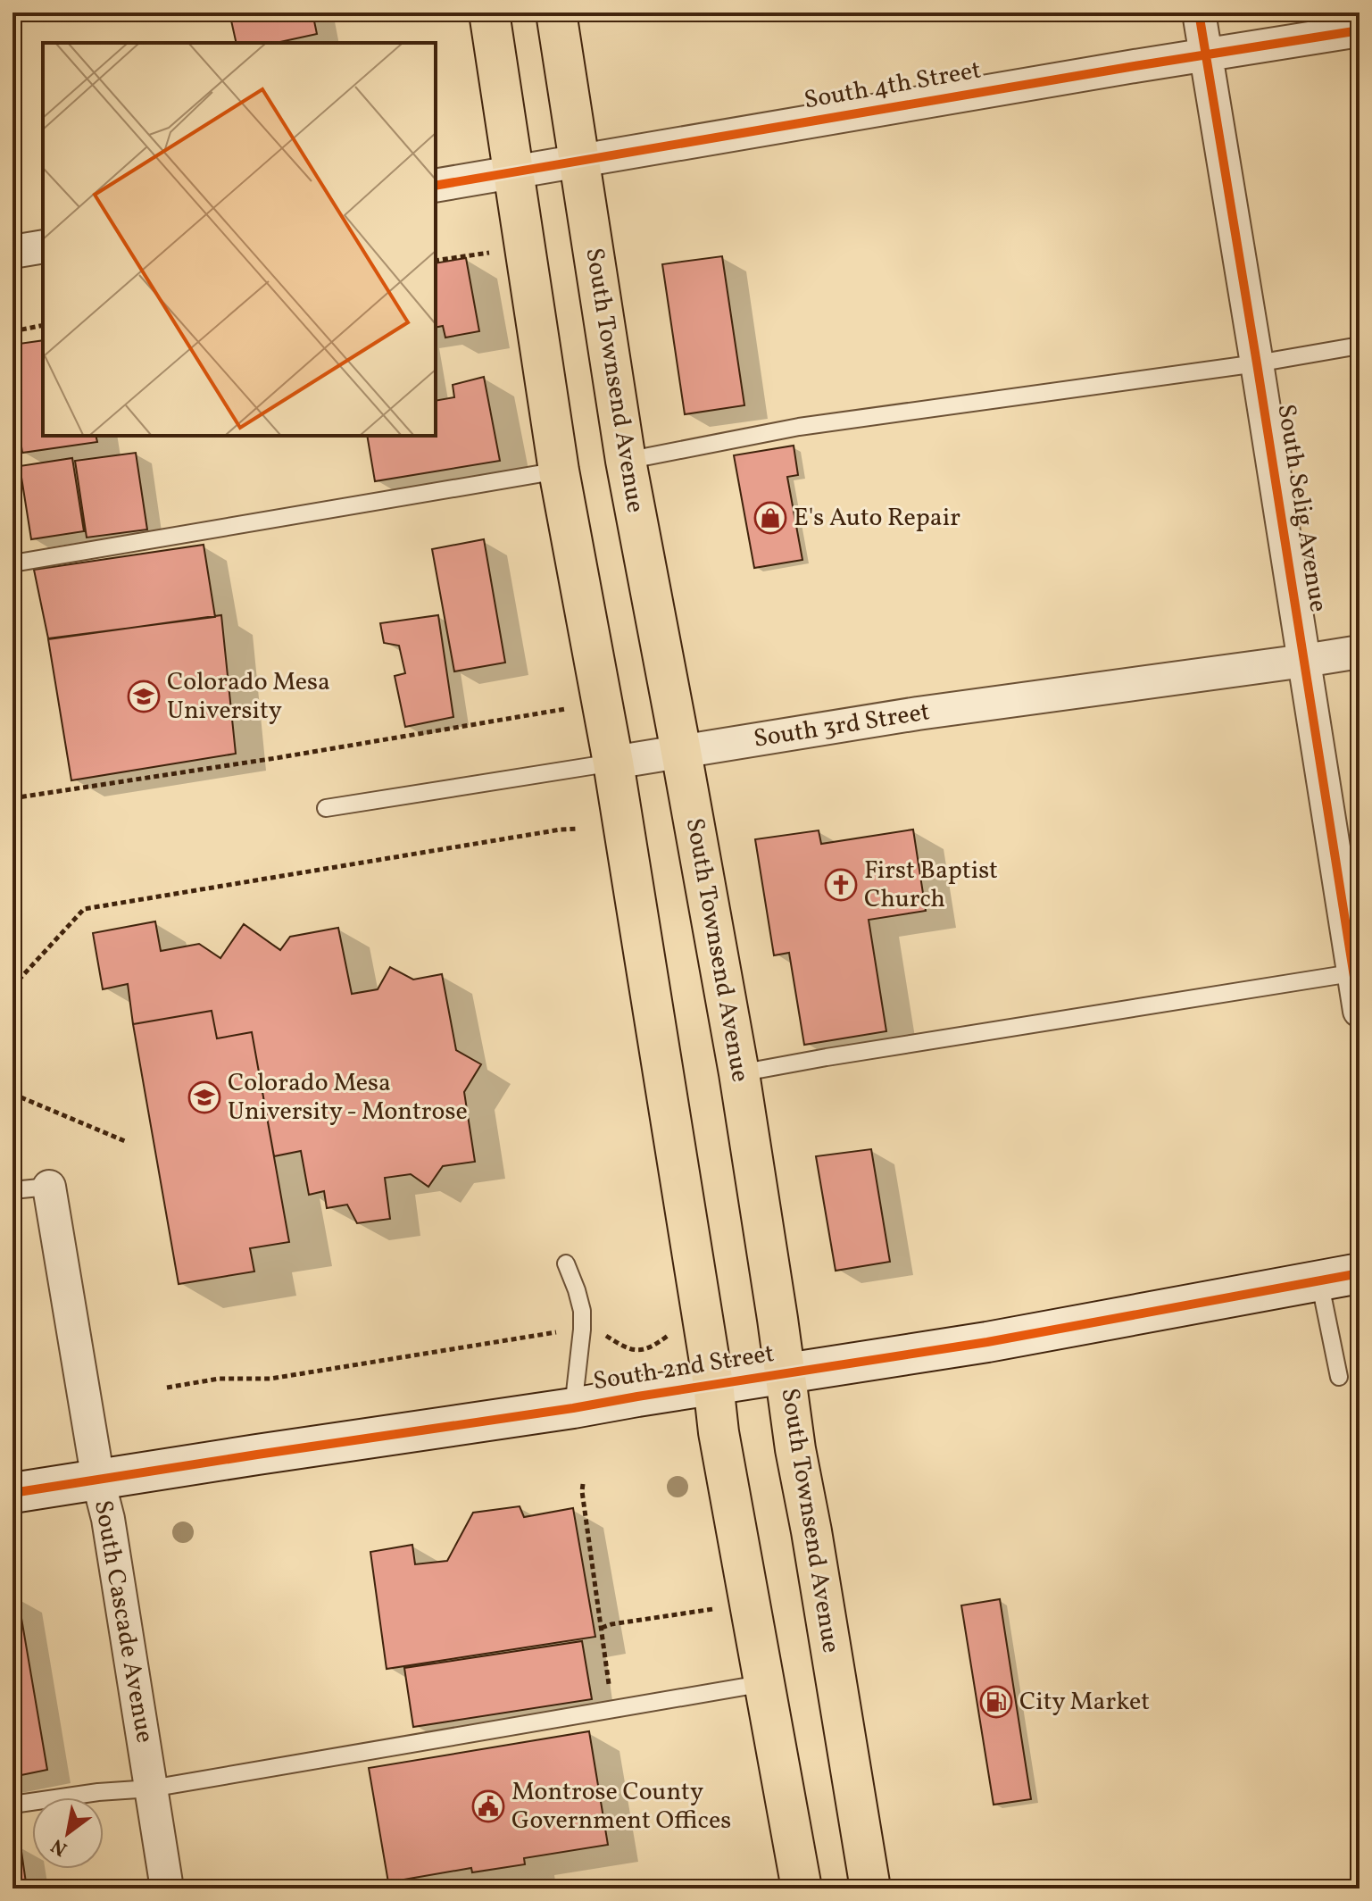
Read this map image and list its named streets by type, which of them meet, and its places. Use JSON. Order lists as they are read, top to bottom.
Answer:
{
  "streets": {
    "highway": ["South Townsend Avenue"],
    "street": [
      "South 4th Street",
      "South Selig Avenue",
      "South 3rd Street",
      "South 2nd Street",
      "South Cascade Avenue"
    ]
  },
  "crossings": [
    ["South 4th Street", "South Townsend Avenue"],
    ["South 4th Street", "South Selig Avenue"],
    ["South Townsend Avenue", "South 3rd Street"],
    ["South Townsend Avenue", "South 2nd Street"],
    ["South Selig Avenue", "South 3rd Street"],
    ["South 2nd Street", "South Cascade Avenue"]
  ],
  "places": {
    "shop": ["E's Auto Repair"],
    "school or university": ["Colorado Mesa University", "Colorado Mesa University - Montrose"],
    "church": ["First Baptist Church"],
    "fuel station": ["City Market"],
    "public building": ["Montrose County Government Offices"]
  },
  "north": "bottom left"
}
